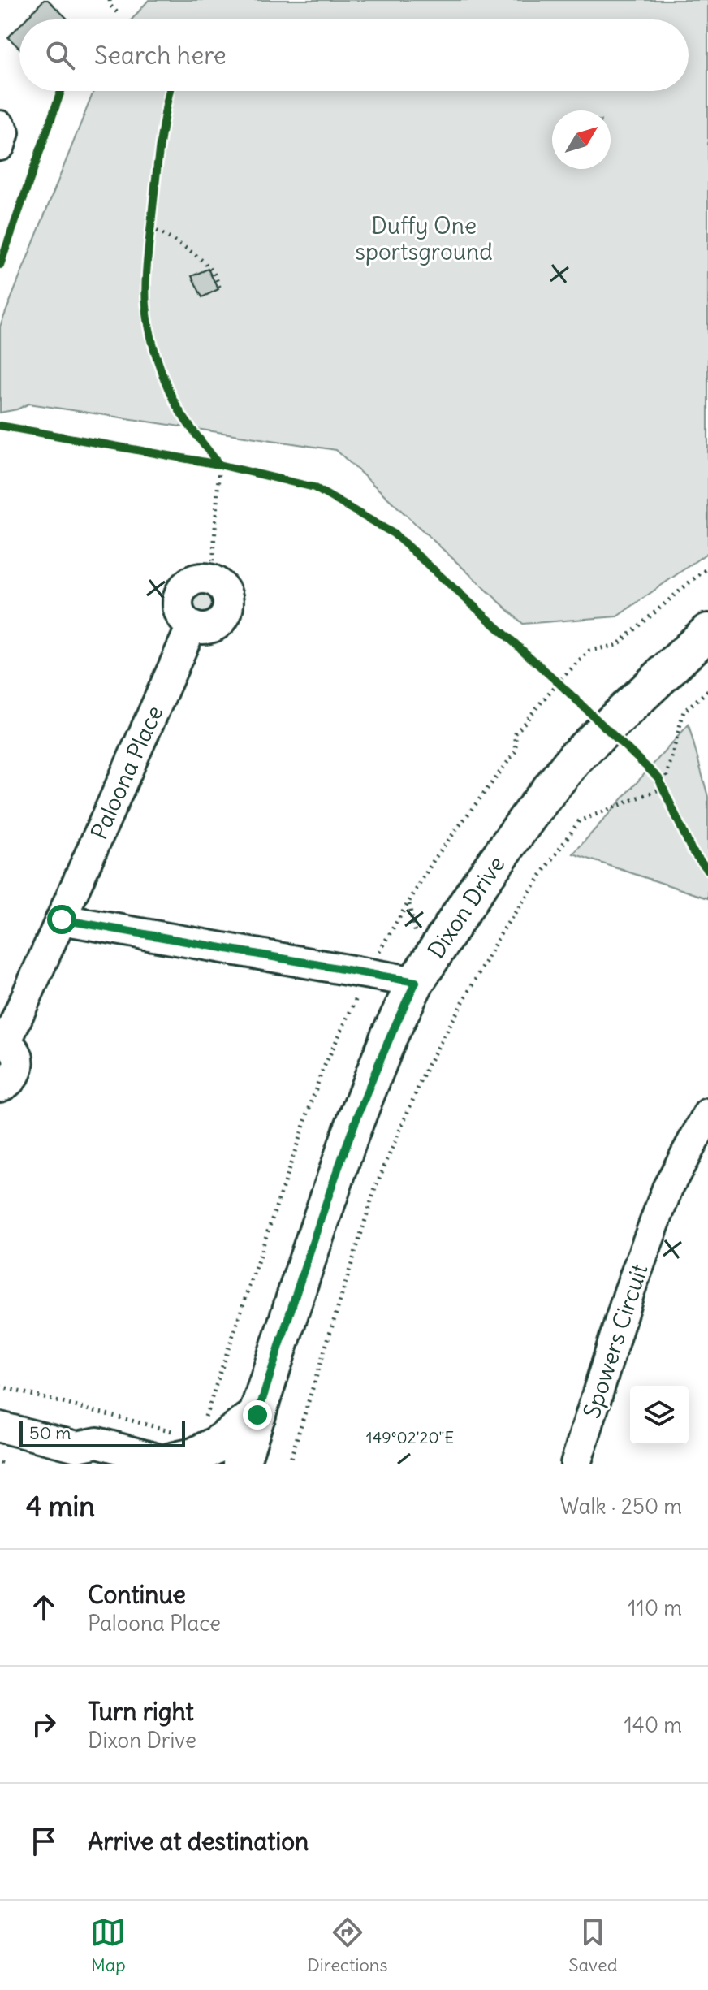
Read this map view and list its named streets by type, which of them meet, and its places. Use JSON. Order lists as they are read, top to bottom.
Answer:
{
  "streets": {
    "main road": ["Dixon Drive"],
    "street": ["Paloona Place", "Spowers Circuit"]
  },
  "parks": ["Duffy One sportsground"],
  "scale_bar": "50 m",
  "north": "top right",
  "page": {
    "search": "Search here",
    "scale": "50 m",
    "heading": ["4 min", "Walk · 250 m"],
    "list": [
      ["Continue", "Paloona Place", "110 m"],
      ["Turn right", "Dixon Drive", "140 m"],
      "Arrive at destination"
    ],
    "nav": ["Map", "Directions", "Saved"]
  },
  "coordinates": ["149°02'20\"E"]
}
